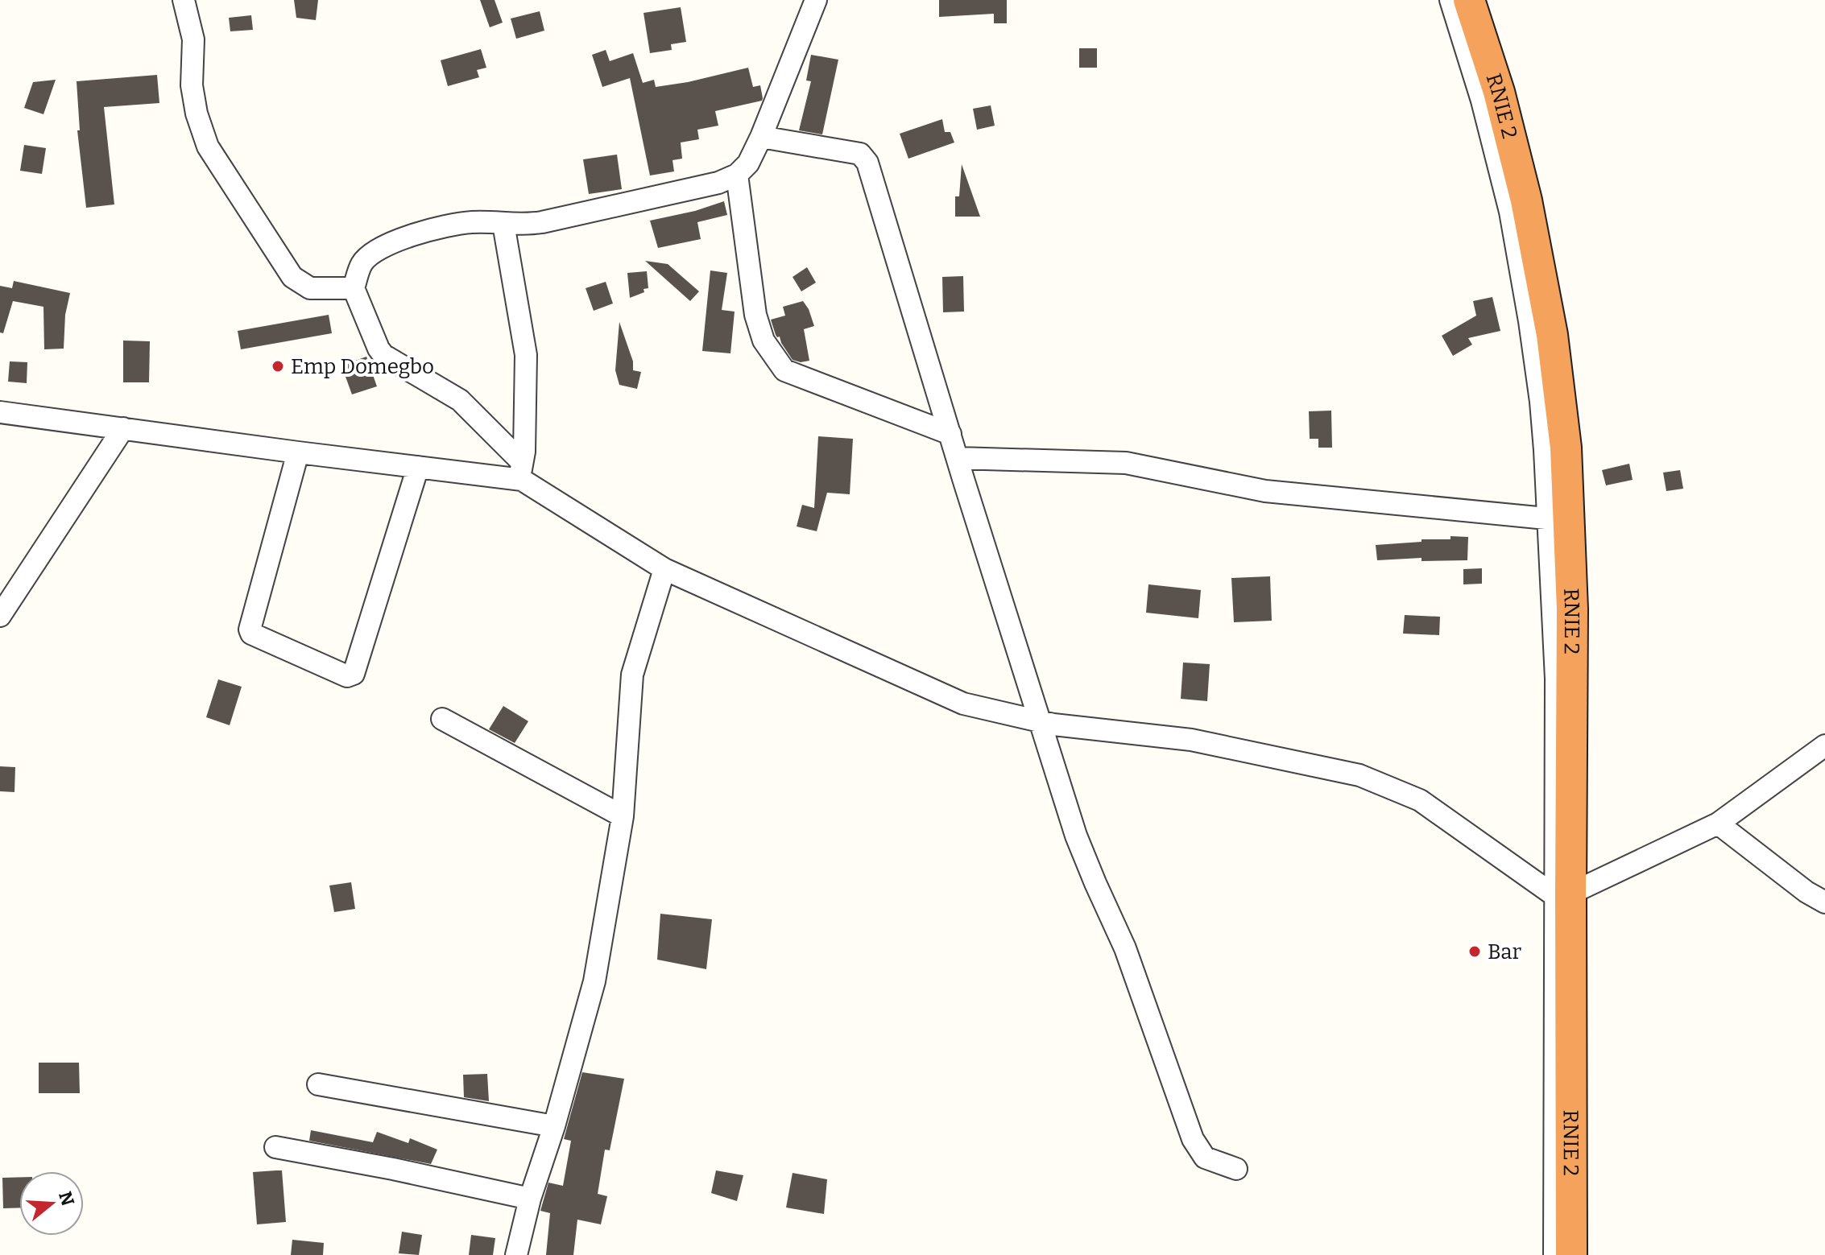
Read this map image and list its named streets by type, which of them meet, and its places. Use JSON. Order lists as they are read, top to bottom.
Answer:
{
  "streets": {
    "highway": ["RNIE 2"]
  },
  "places": ["Emp Domegbo", "Bar"],
  "north": "right"
}
